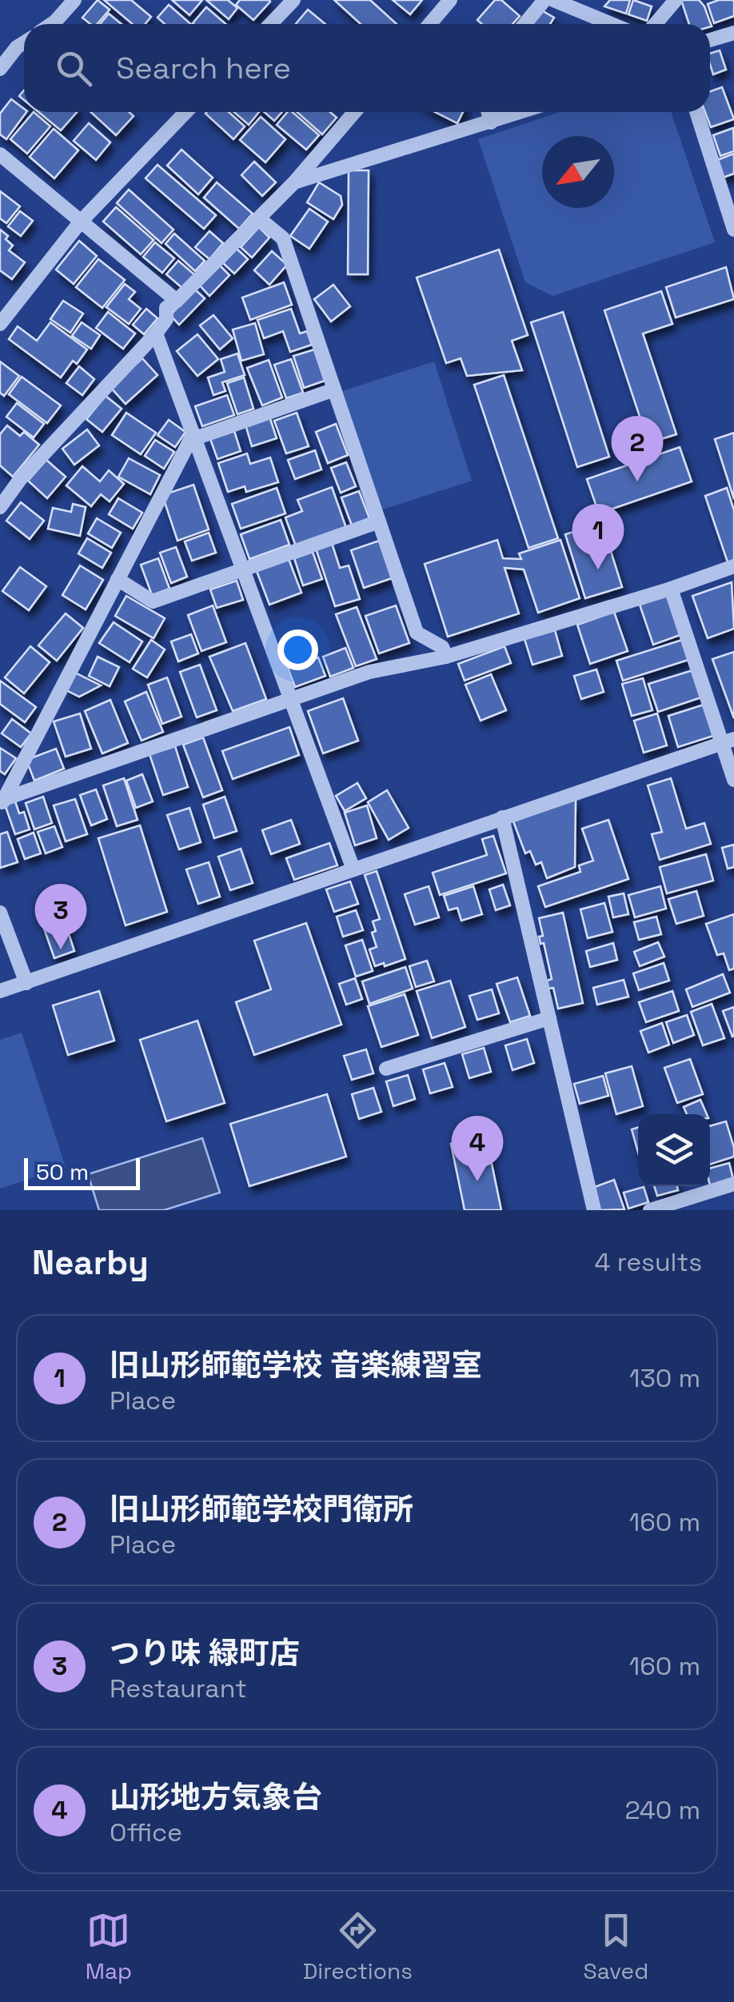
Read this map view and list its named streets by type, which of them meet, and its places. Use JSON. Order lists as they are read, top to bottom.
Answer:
{
  "scale_bar": "50 m",
  "north": "bottom left",
  "page": {
    "search": "Search here",
    "pins": [
      "2",
      "1",
      "3",
      "4"
    ],
    "scale": "50 m",
    "heading": ["Nearby", "4 results"],
    "list": [
      {
        "mark": "1",
        "name": "旧山形師範学校 音楽練習室",
        "note": "Place",
        "value": "130 m"
      },
      {
        "mark": "2",
        "name": "旧山形師範学校門衛所",
        "note": "Place",
        "value": "160 m"
      },
      {
        "mark": "3",
        "name": "つり味 緑町店",
        "note": "Restaurant",
        "value": "160 m"
      },
      {
        "mark": "4",
        "name": "山形地方気象台",
        "note": "Office",
        "value": "240 m"
      }
    ],
    "nav": ["Map", "Directions", "Saved"]
  }
}
